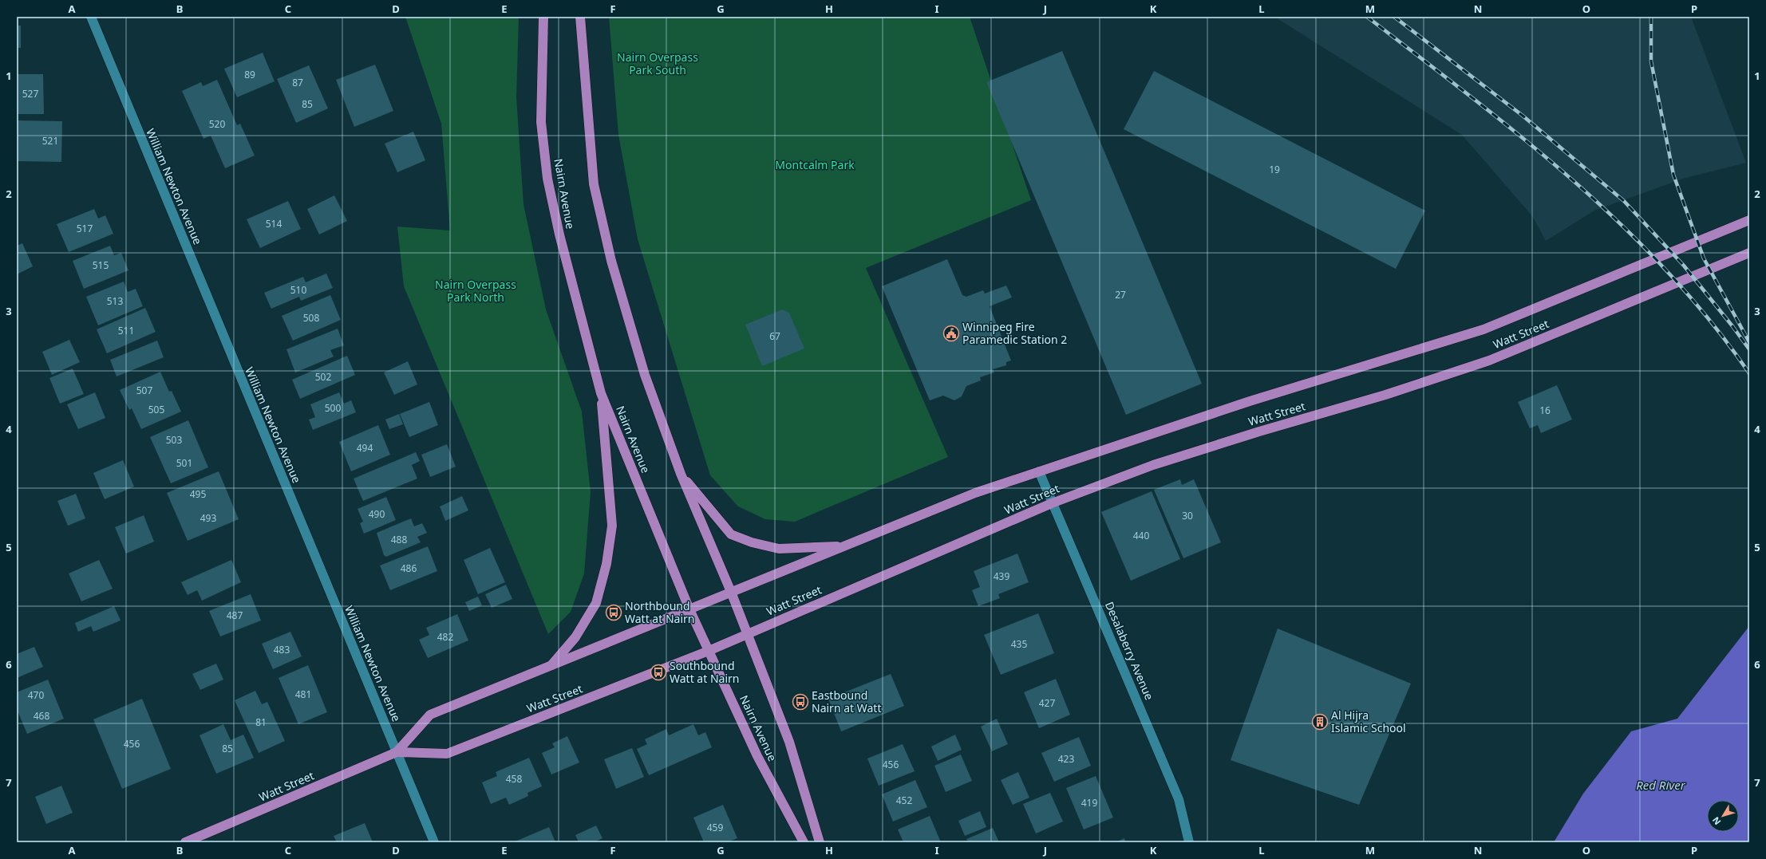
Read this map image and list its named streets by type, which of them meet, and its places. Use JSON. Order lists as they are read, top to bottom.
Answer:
{
  "streets": {
    "main road": ["Nairn Avenue", "Watt Street"],
    "street": ["William Newton Avenue", "Desalaberry Avenue"]
  },
  "crossings": [
    ["William Newton Avenue", "Watt Street"],
    ["Nairn Avenue", "Watt Street"],
    ["Watt Street", "Desalaberry Avenue"]
  ],
  "water": ["Red River"],
  "parks": ["Nairn Overpass Park South", "Montcalm Park", "Nairn Overpass Park North"],
  "places": {
    "public building": ["Winnipeg Fire Paramedic Station 2"],
    "bus stop": ["Northbound Watt at Nairn", "Southbound Watt at Nairn", "Eastbound Nairn at Watt"],
    "building": ["Al Hijra Islamic School"]
  },
  "house_numbers": [
    "89",
    "87",
    "527",
    "85",
    "520",
    "521",
    "19",
    "514",
    "517",
    "515",
    "510",
    "27",
    "513",
    "508",
    "511",
    "67",
    "502",
    "507",
    "500",
    "505",
    "16",
    "503",
    "494",
    "501",
    "495",
    "490",
    "30",
    "493",
    "440",
    "488",
    "486",
    "439",
    "487",
    "482",
    "435",
    "483",
    "481",
    "470",
    "427",
    "468",
    "81",
    "456",
    "85",
    "423",
    "456",
    "458",
    "452",
    "419",
    "459"
  ],
  "north": "bottom left",
  "grid": {
    "columns": [
      "A",
      "B",
      "C",
      "D",
      "E",
      "F",
      "G",
      "H",
      "I",
      "J",
      "K",
      "L",
      "M",
      "N",
      "O",
      "P"
    ],
    "rows": [
      "1",
      "2",
      "3",
      "4",
      "5",
      "6",
      "7"
    ]
  }
}
